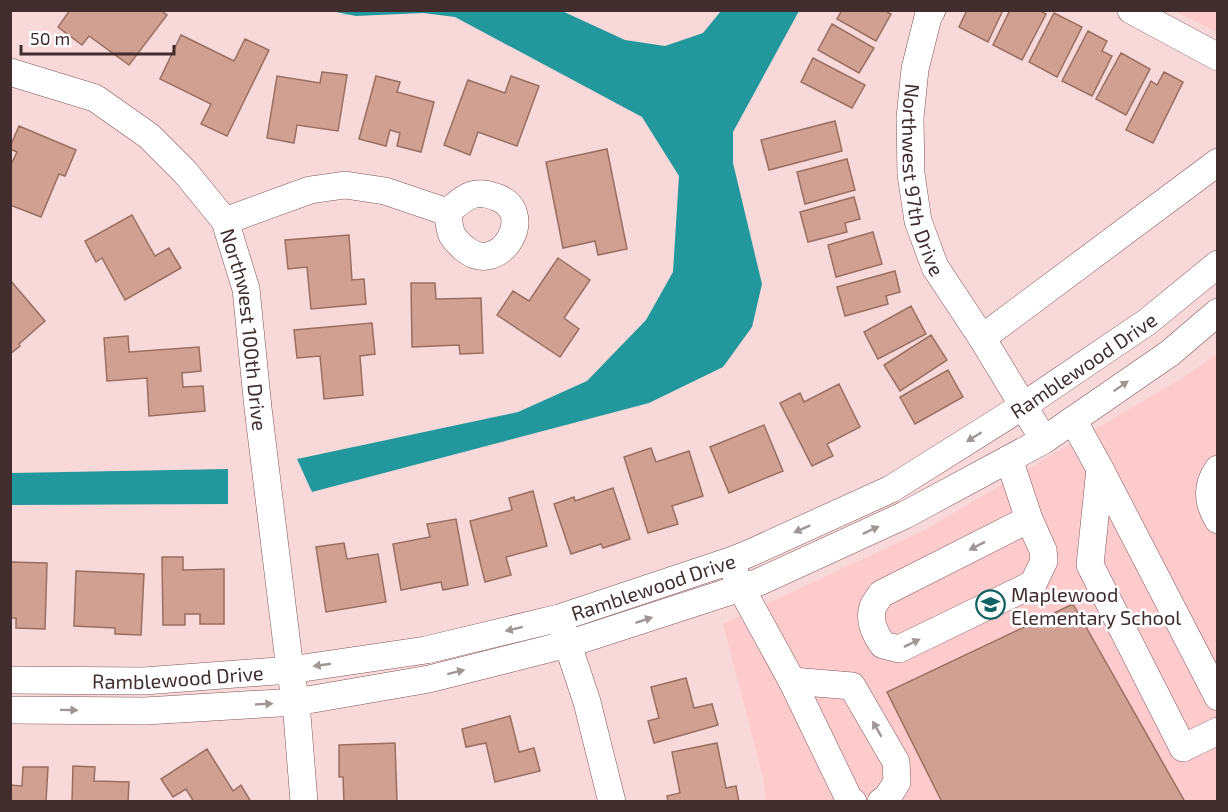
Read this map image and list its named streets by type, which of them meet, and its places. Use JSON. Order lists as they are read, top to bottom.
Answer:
{
  "streets": {
    "street": ["Northwest 97th Drive", "Northwest 100th Drive", "Ramblewood Drive"]
  },
  "crossings": [
    ["Northwest 97th Drive", "Ramblewood Drive"],
    ["Northwest 100th Drive", "Ramblewood Drive"]
  ],
  "places": {
    "school or university": ["Maplewood Elementary School"]
  },
  "scale_bar": "50 m"
}
